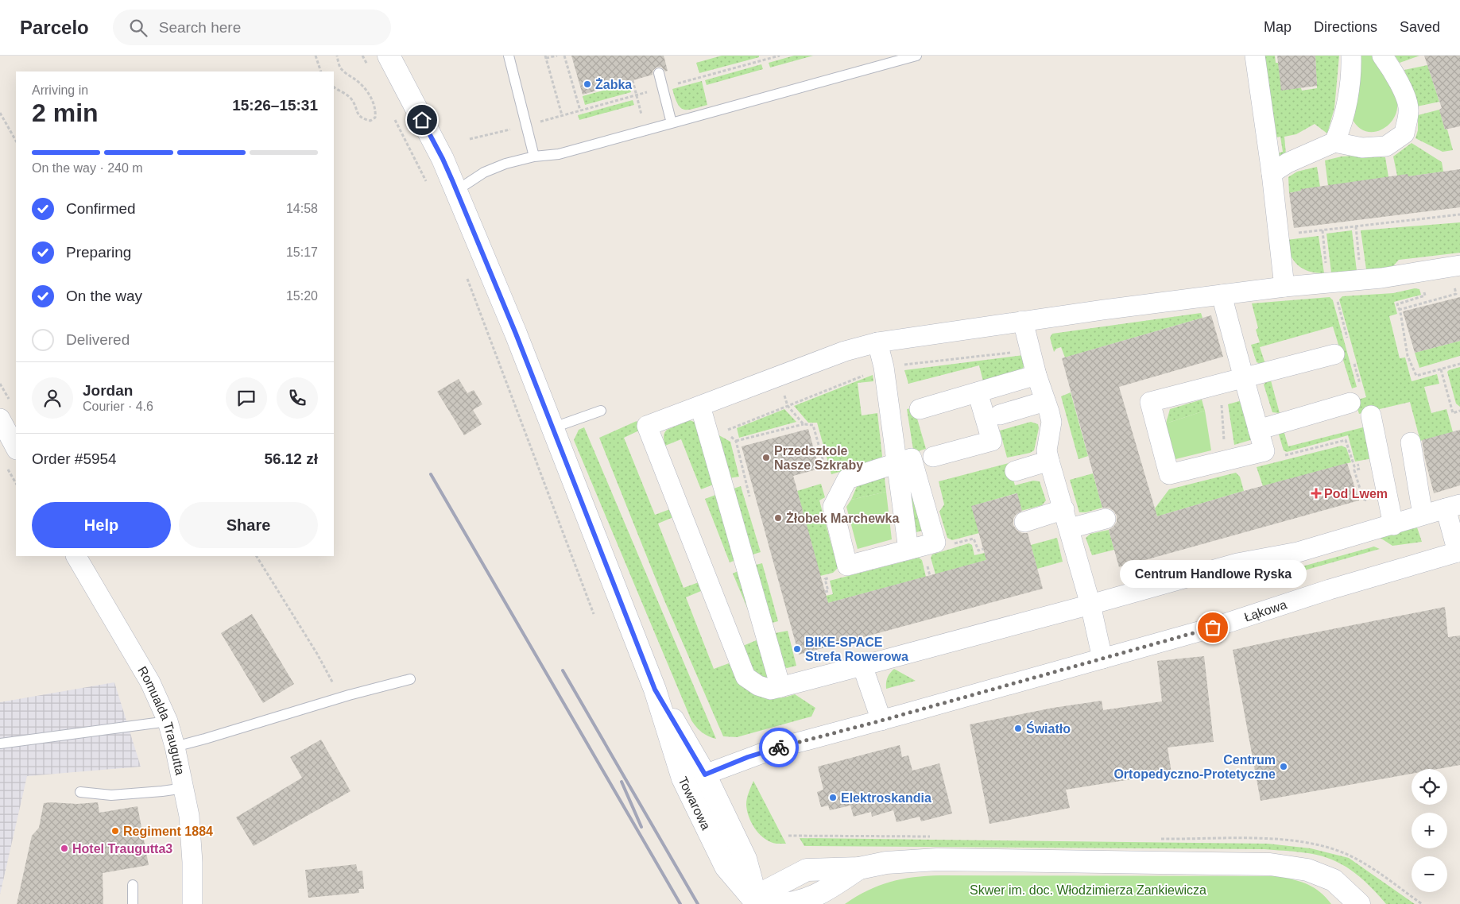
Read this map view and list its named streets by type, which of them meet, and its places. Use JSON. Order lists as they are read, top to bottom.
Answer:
{
  "streets": {
    "main road": ["Towarowa"],
    "street": ["Łąkowa", "Romualda Traugutta"]
  },
  "crossings": [
    ["Łąkowa", "Towarowa"]
  ],
  "parks": ["Skwer im. doc. Włodzimierza Zankiewicza"],
  "places": {
    "other": [
      "Żabka",
      "Przedszkole Nasze Szkraby",
      "Żłobek Marchewka",
      "Centrum Handlowe Ryska",
      "BIKE-SPACE Strefa Rowerowa",
      "Światło",
      "Centrum Ortopedyczno-Protetyczne",
      "Elektroskandia",
      "Regiment 1884",
      "Hotel Traugutta3"
    ],
    "health": ["Pod Lwem"]
  },
  "page": {
    "header": "Parcelo",
    "search": "Search here",
    "nav": ["Map", "Directions", "Saved"],
    "heading": ["2 min", "Arriving in", "15:26–15:31"],
    "panel": [
      "Jordan",
      "Courier · 4.6",
      "Order #5954",
      "56.12 zł"
    ],
    "bar": "On the way · 240 m",
    "list": [
      ["Confirmed", "14:58"],
      ["Preparing", "15:17"],
      ["On the way", "15:20"],
      "Delivered"
    ],
    "buttons": ["Help", "Share"],
    "bubble": "Centrum Handlowe Ryska",
    "map_buttons": ["+", "−"]
  }
}
